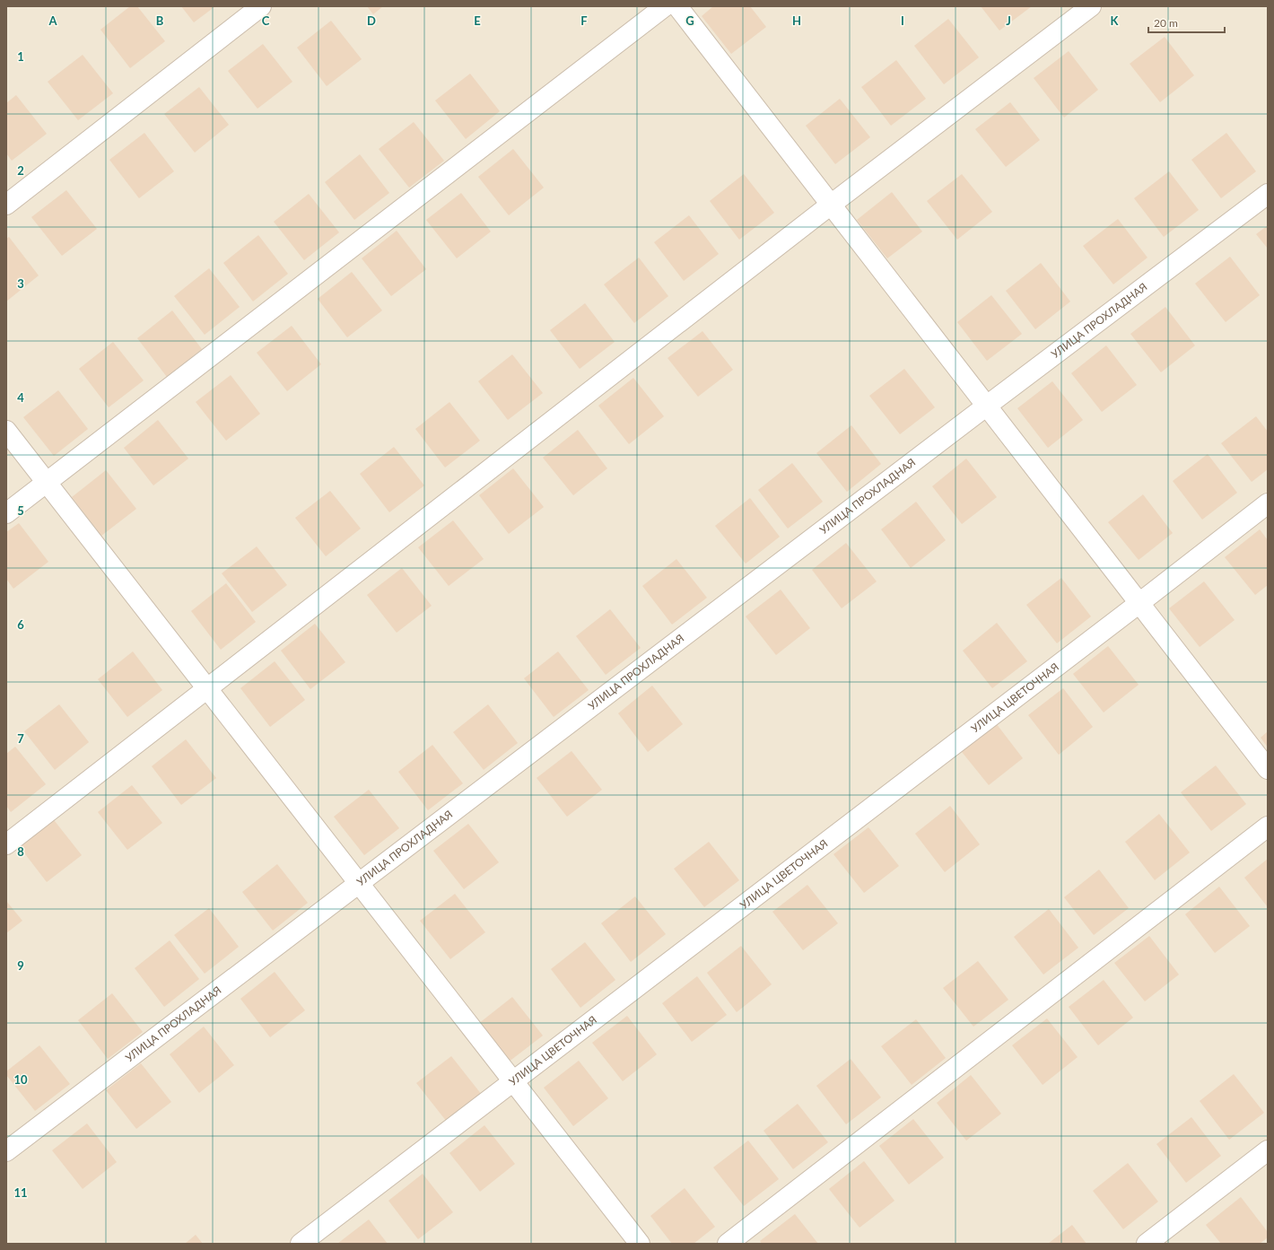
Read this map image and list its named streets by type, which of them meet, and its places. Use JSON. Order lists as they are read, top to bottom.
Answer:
{
  "streets": {
    "street": ["УЛИЦА ПРОХЛАДНАЯ", "УЛИЦА ЦВЕТОЧНАЯ"]
  },
  "scale_bar": "20 m",
  "grid": {
    "columns": [
      "A",
      "B",
      "C",
      "D",
      "E",
      "F",
      "G",
      "H",
      "I",
      "J",
      "K"
    ],
    "rows": [
      "1",
      "2",
      "3",
      "4",
      "5",
      "6",
      "7",
      "8",
      "9",
      "10",
      "11"
    ]
  }
}
